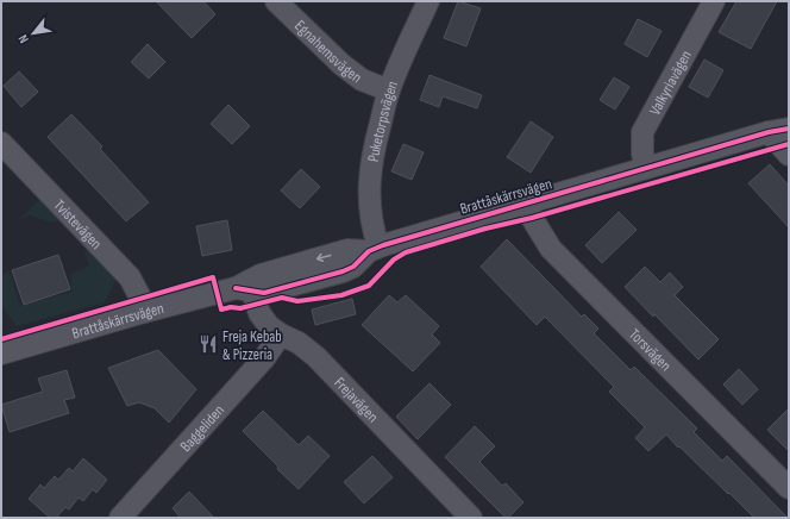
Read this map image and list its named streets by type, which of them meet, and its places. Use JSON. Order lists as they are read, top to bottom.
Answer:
{
  "streets": {
    "street": [
      "Egnahemsvägen",
      "Valkyriavägen",
      "Puketorpsvägen",
      "Brattåskärrsvägen",
      "Tvistevägen",
      "Torsvägen",
      "Frejavägen",
      "Baggeliden"
    ]
  },
  "crossings": [
    ["Egnahemsvägen", "Puketorpsvägen"],
    ["Valkyriavägen", "Brattåskärrsvägen"],
    ["Puketorpsvägen", "Brattåskärrsvägen"],
    ["Brattåskärrsvägen", "Tvistevägen"],
    ["Brattåskärrsvägen", "Torsvägen"],
    ["Brattåskärrsvägen", "Frejavägen"],
    ["Frejavägen", "Baggeliden"]
  ],
  "places": {
    "restaurant": ["Freja Kebab & Pizzeria"]
  },
  "north": "bottom left"
}
